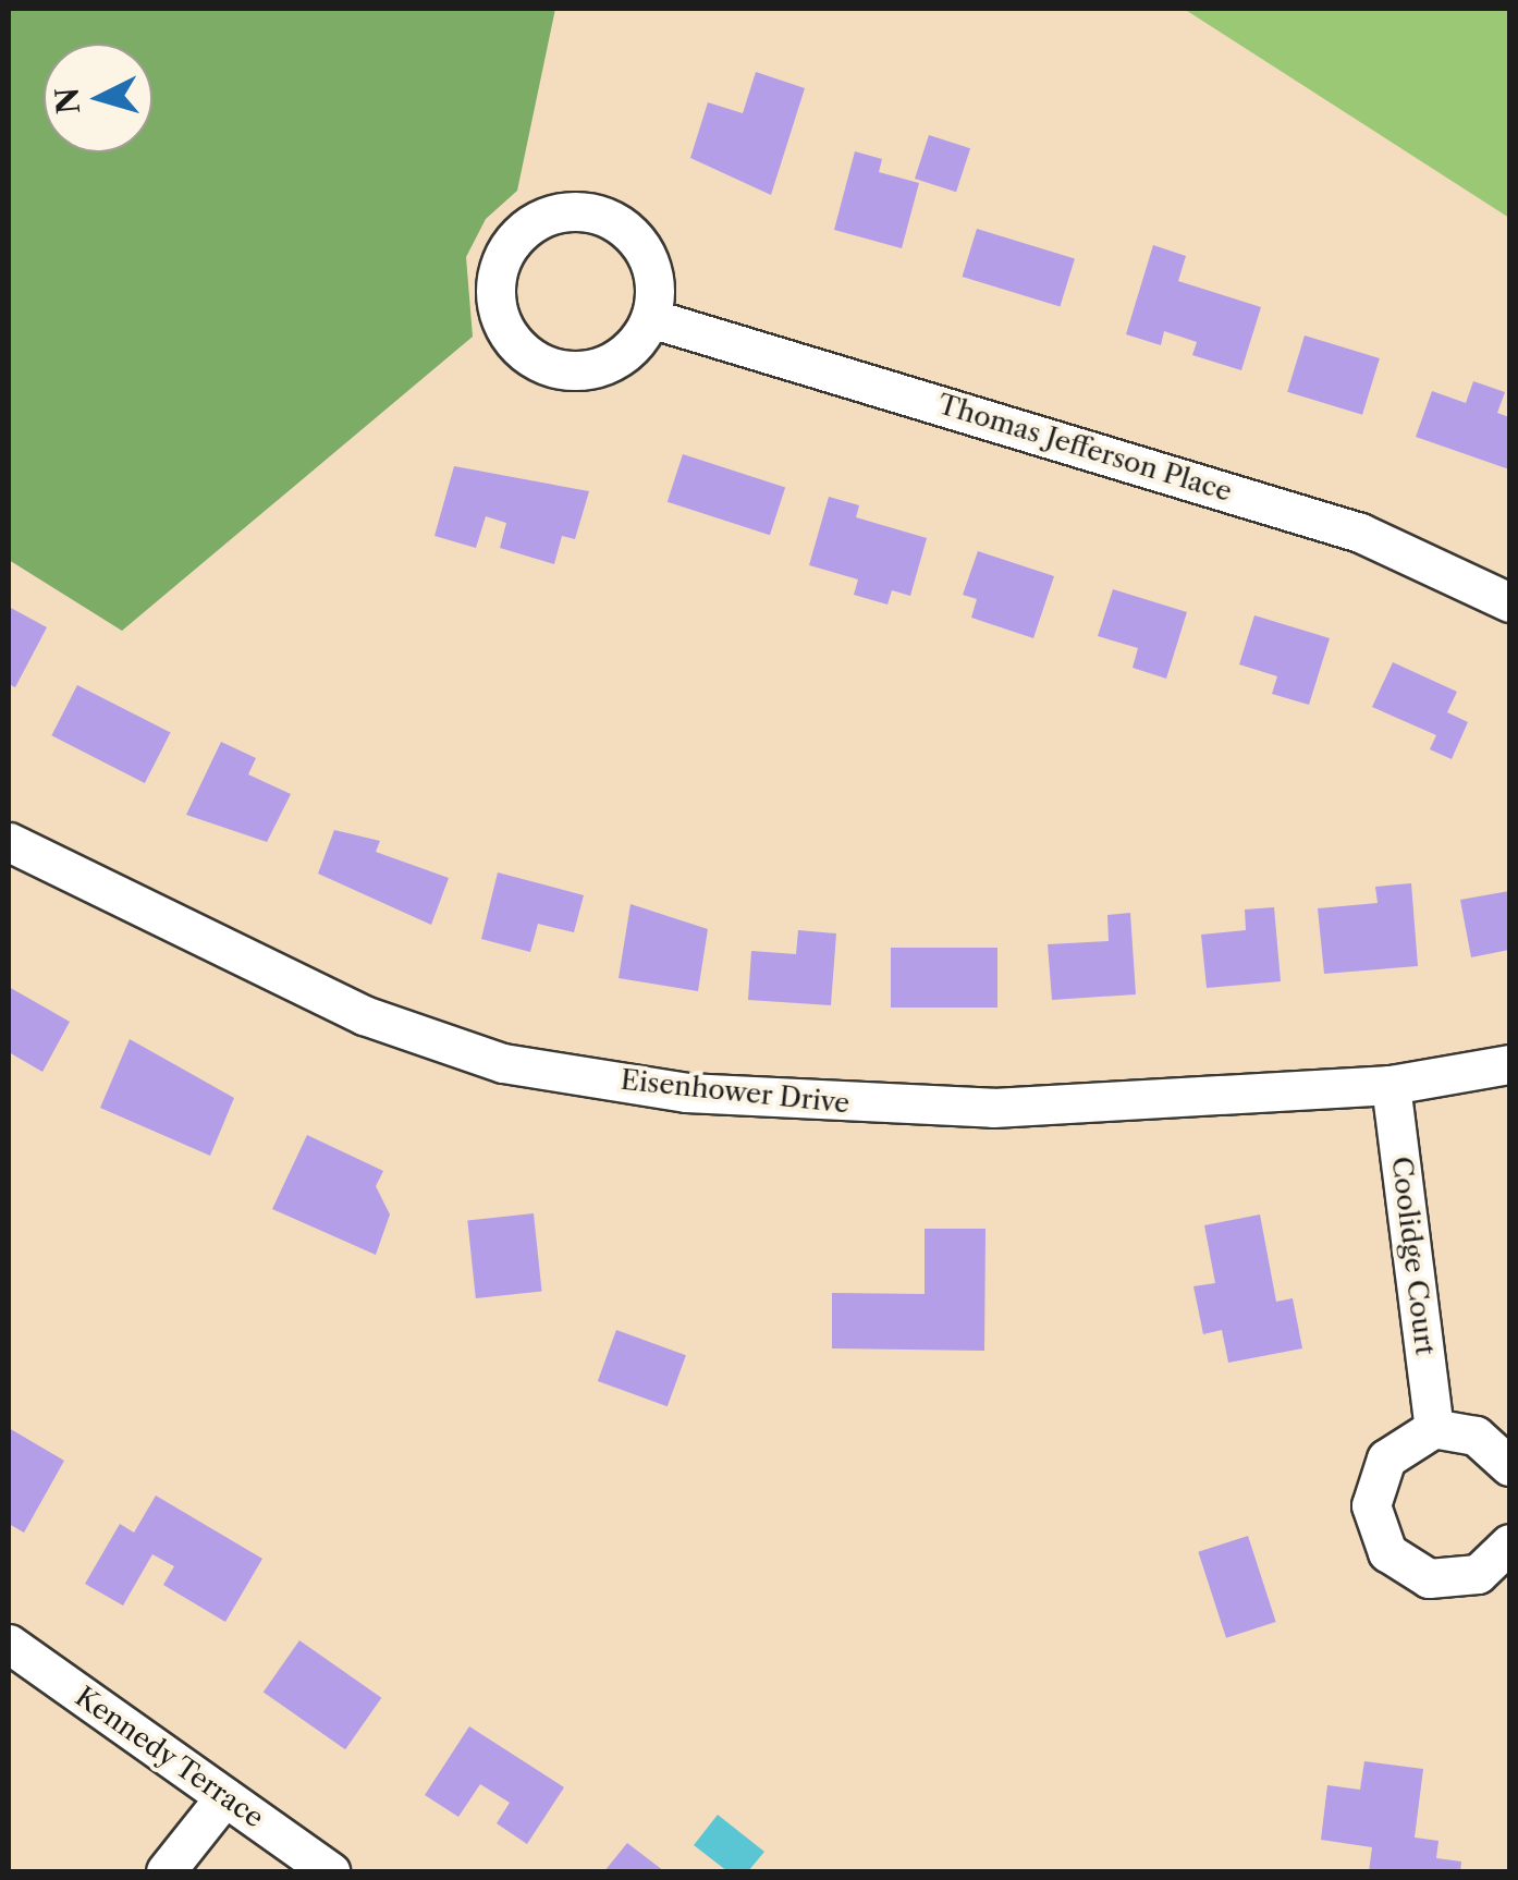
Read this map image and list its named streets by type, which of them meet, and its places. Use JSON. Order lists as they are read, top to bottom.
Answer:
{
  "streets": {
    "street": [
      "Thomas Jefferson Place",
      "Eisenhower Drive",
      "Coolidge Court",
      "Kennedy Terrace"
    ]
  },
  "crossings": [
    ["Eisenhower Drive", "Coolidge Court"]
  ],
  "north": "left"
}
